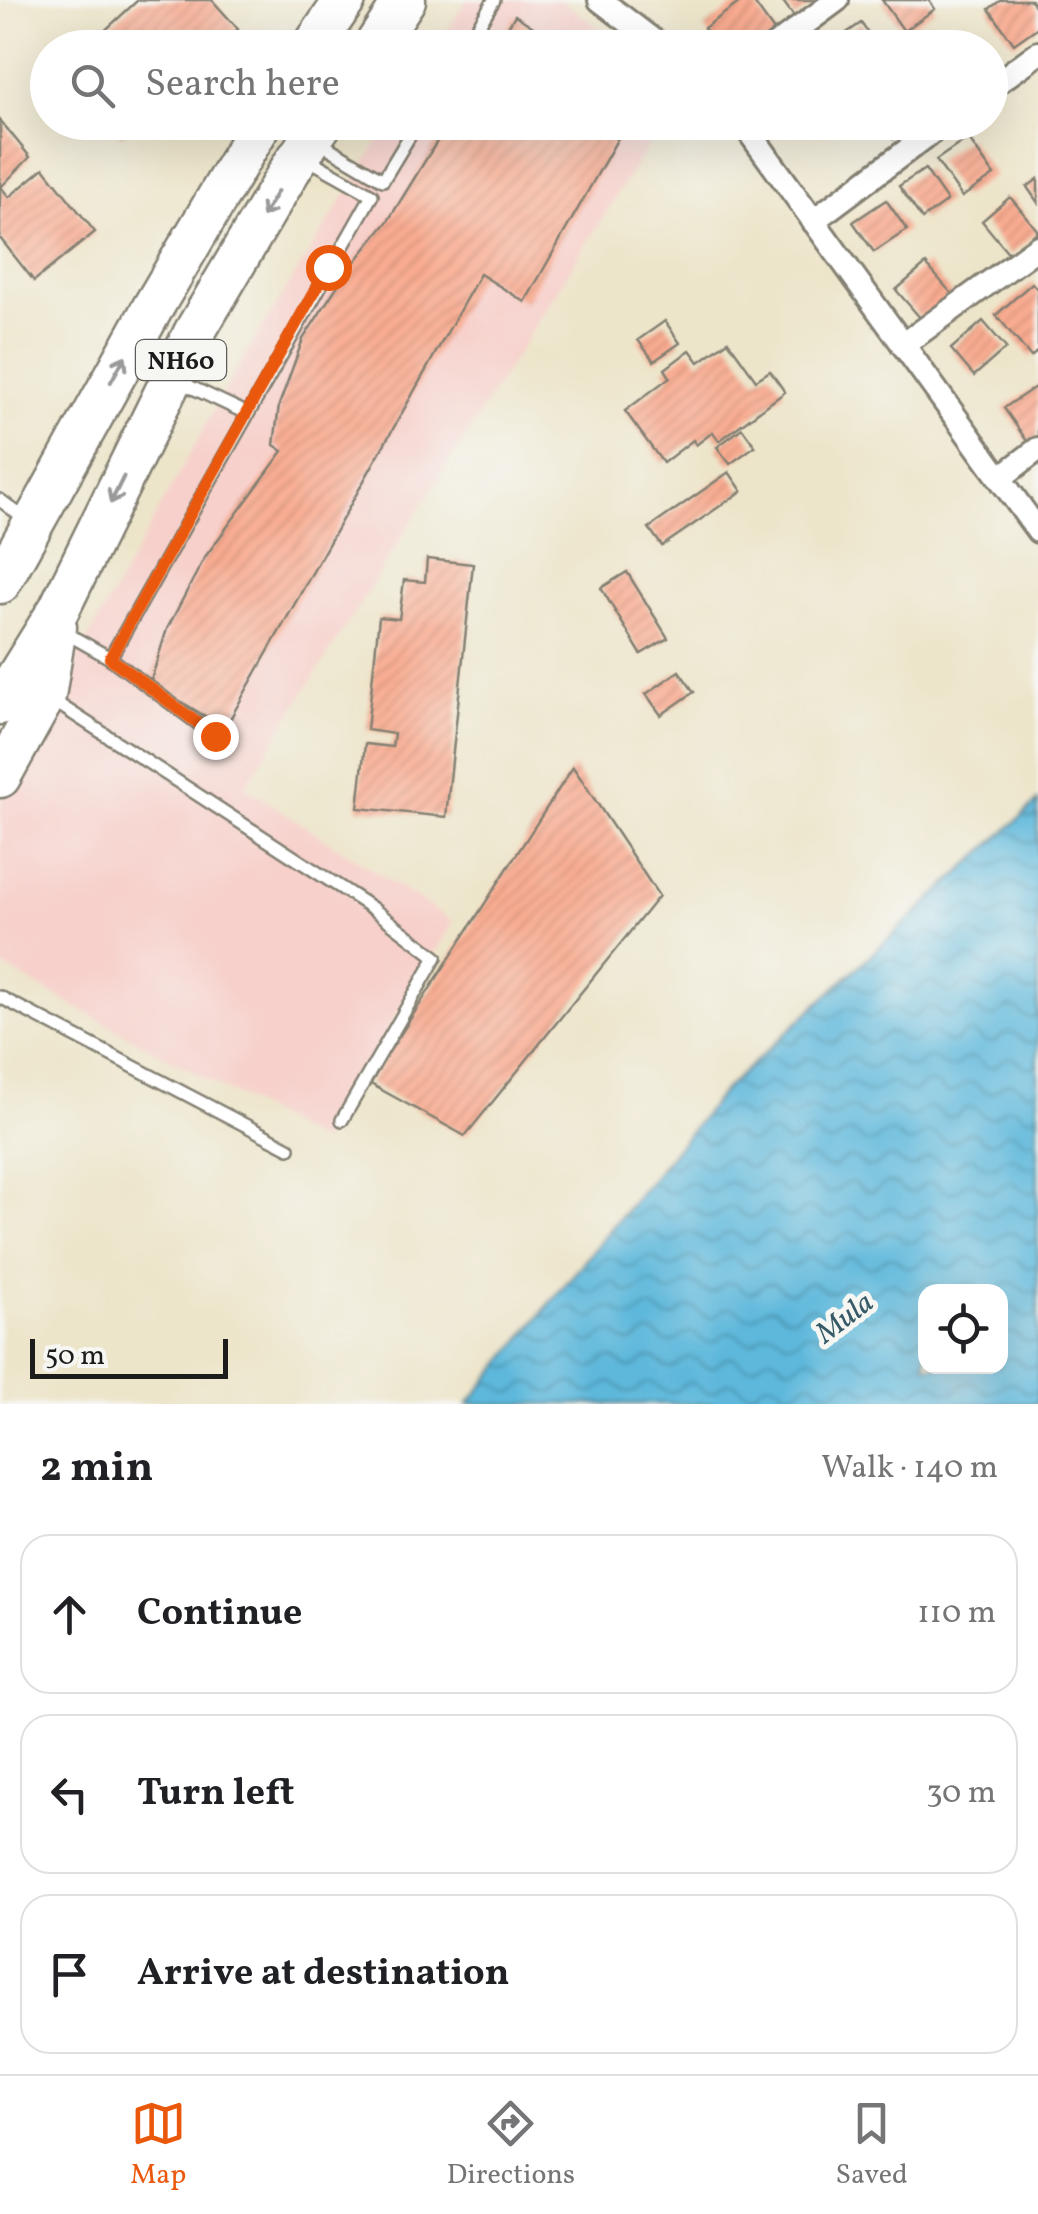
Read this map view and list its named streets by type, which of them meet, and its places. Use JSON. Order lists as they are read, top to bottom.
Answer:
{
  "streets": {
    "highway": ["NH60"]
  },
  "water": ["Mula"],
  "scale_bar": "50 m",
  "page": {
    "search": "Search here",
    "scale": "50 m",
    "heading": ["2 min", "Walk · 140 m"],
    "list": [
      ["Continue", "110 m"],
      ["Turn left", "30 m"],
      "Arrive at destination"
    ],
    "nav": ["Map", "Directions", "Saved"]
  }
}
